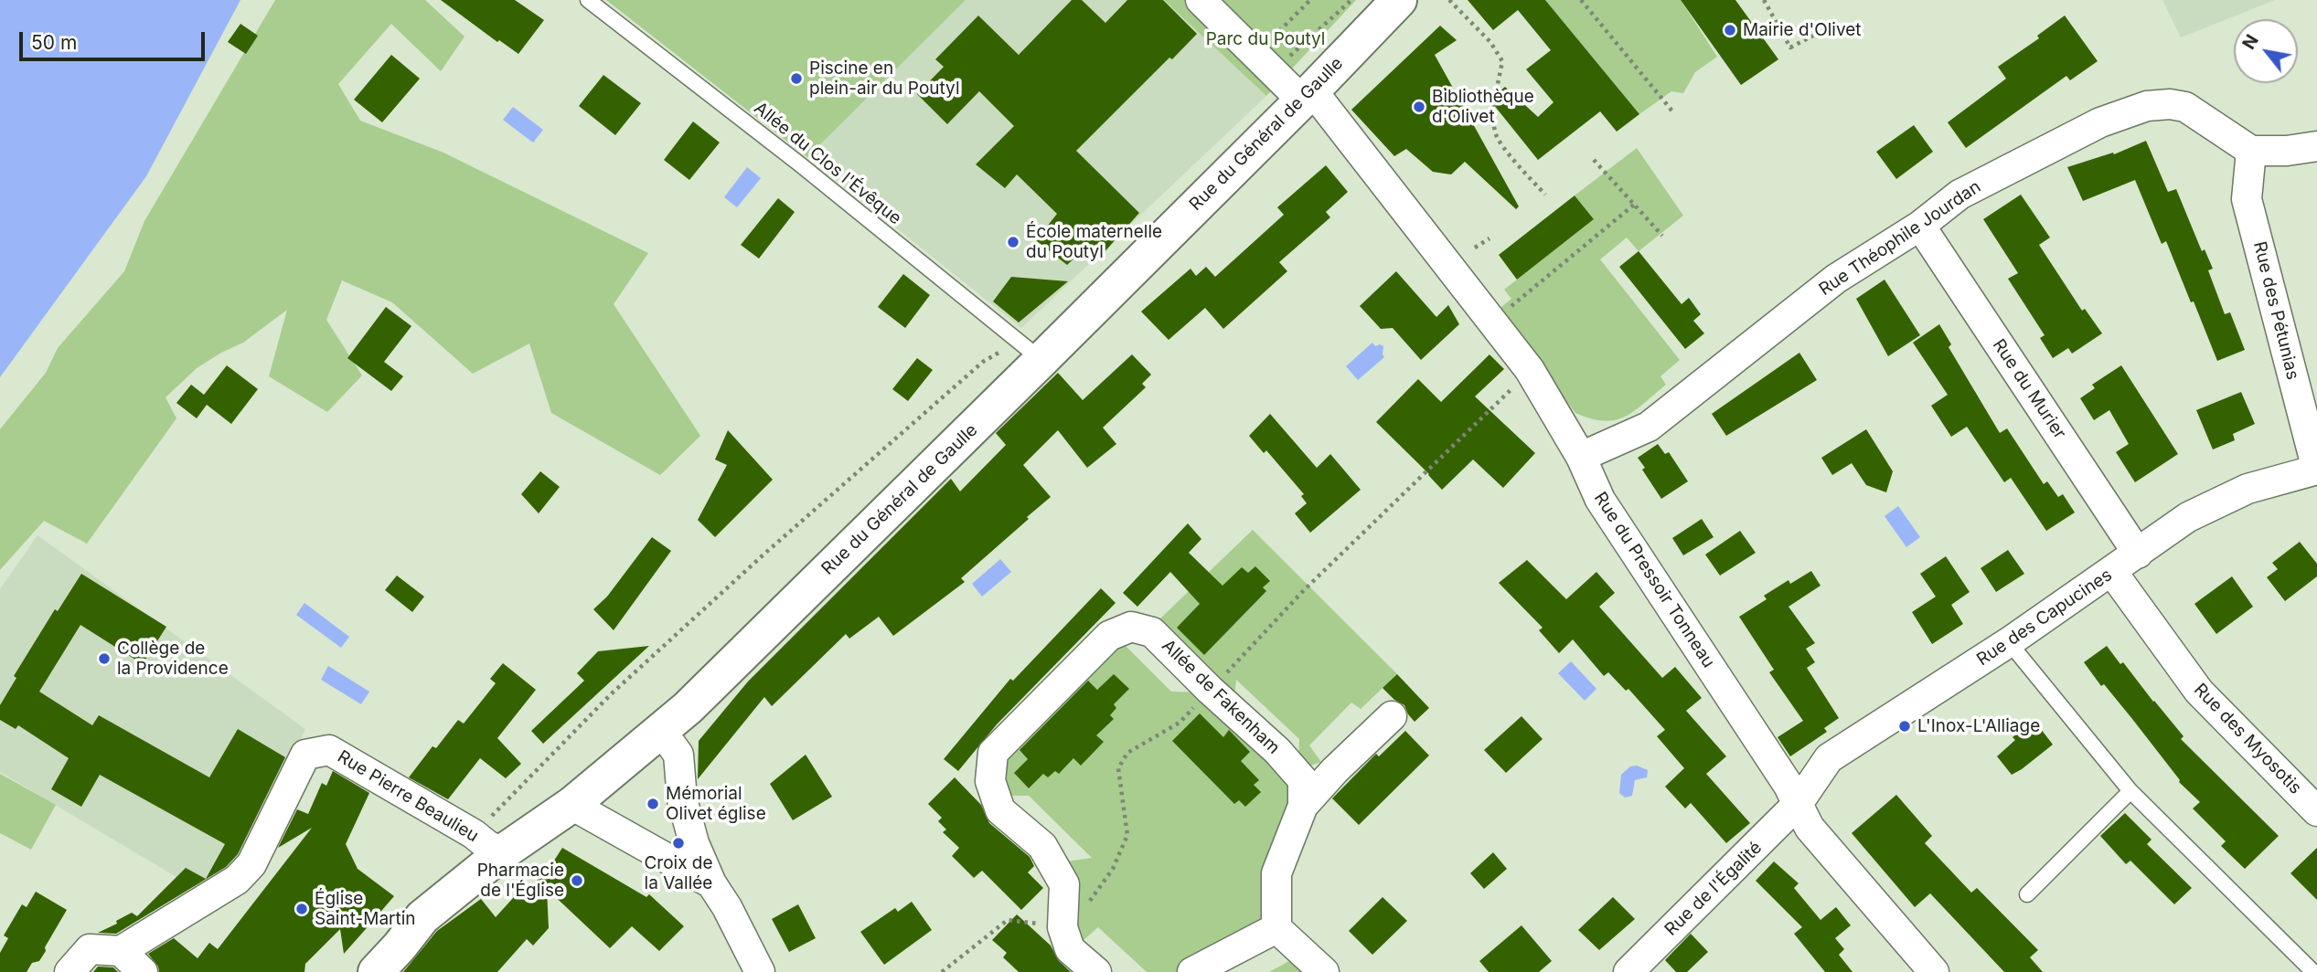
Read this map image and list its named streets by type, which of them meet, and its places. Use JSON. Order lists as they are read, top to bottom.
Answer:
{
  "streets": {
    "main road": ["Rue du Général de Gaulle"],
    "street": [
      "Rue Théophile Jourdan",
      "Rue des Pétunias",
      "Rue du Murier",
      "Rue du Pressoir Tonneau",
      "Rue des Capucines",
      "Allée de Fakenham",
      "Rue des Myosotis",
      "Rue Pierre Beaulieu",
      "Rue de l'Égalité"
    ],
    "lane": ["Allée du Clos l'Évêque"]
  },
  "crossings": [
    ["Rue du Général de Gaulle", "Allée du Clos l'Évêque"],
    ["Rue du Général de Gaulle", "Rue du Pressoir Tonneau"],
    ["Rue du Général de Gaulle", "Rue Pierre Beaulieu"],
    ["Rue Théophile Jourdan", "Rue des Pétunias"],
    ["Rue Théophile Jourdan", "Rue du Murier"],
    ["Rue Théophile Jourdan", "Rue du Pressoir Tonneau"],
    ["Rue des Pétunias", "Rue des Capucines"],
    ["Rue du Murier", "Rue des Capucines"],
    ["Rue du Pressoir Tonneau", "Rue des Capucines"],
    ["Rue du Pressoir Tonneau", "Rue de l'Égalité"],
    ["Rue des Capucines", "Rue des Myosotis"],
    ["Rue des Capucines", "Rue de l'Égalité"]
  ],
  "parks": ["Parc du Poutyl"],
  "places": [
    "Mairie d'Olivet",
    "Piscine en plein-air du Poutyl",
    "Bibliothèque d'Olivet",
    "École maternelle du Poutyl",
    "Collège de la Providence",
    "L'Inox-L'Alliage",
    "Mémorial Olivet église",
    "Croix de la Vallée",
    "Pharmacie de l'Église",
    "Église Saint-Martin"
  ],
  "scale_bar": "50 m",
  "north": "top left"
}
